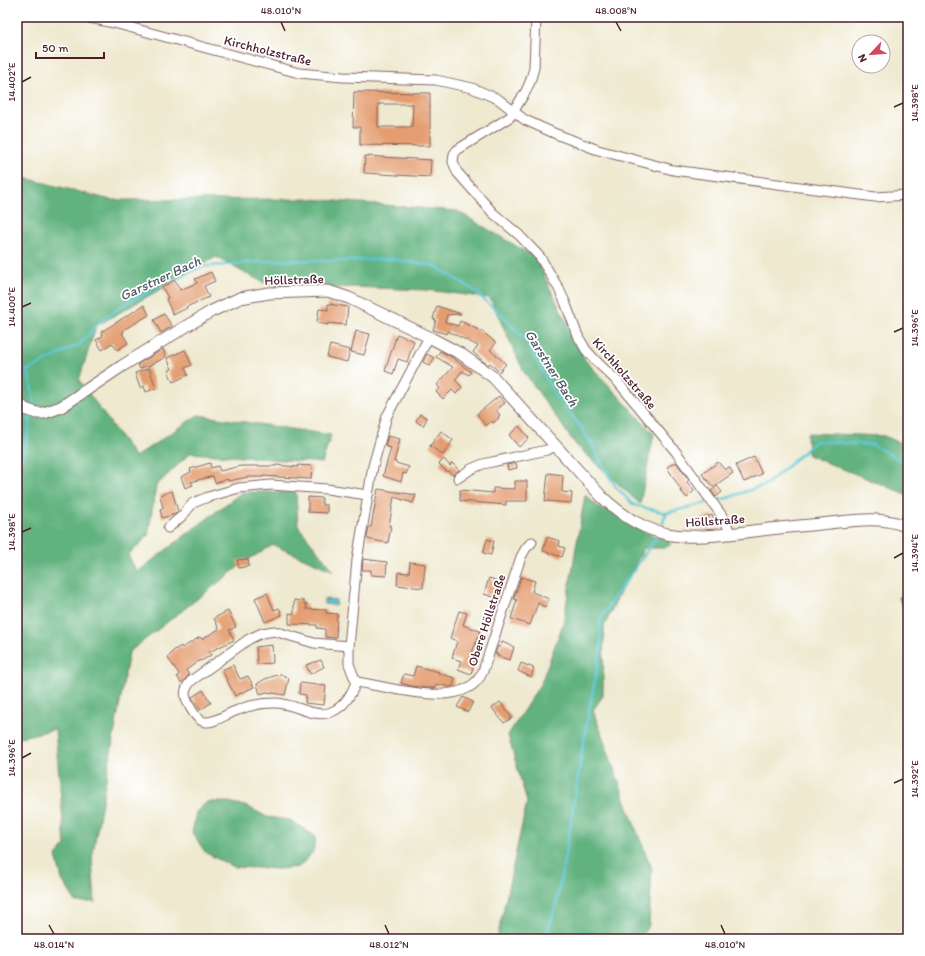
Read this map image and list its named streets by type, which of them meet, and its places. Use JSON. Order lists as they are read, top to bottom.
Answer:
{
  "streets": {
    "street": ["Kirchholzstraße", "Höllstraße", "Obere Höllstraße"]
  },
  "crossings": [
    ["Kirchholzstraße", "Höllstraße"]
  ],
  "water": ["Garstner Bach"],
  "scale_bar": "50 m",
  "north": "bottom left",
  "coordinates": [
    "48.010°N",
    "48.008°N",
    "14.402°E",
    "14.398°E",
    "14.400°E",
    "14.396°E",
    "14.394°E",
    "14.392°E",
    "48.014°N",
    "48.012°N"
  ]
}
